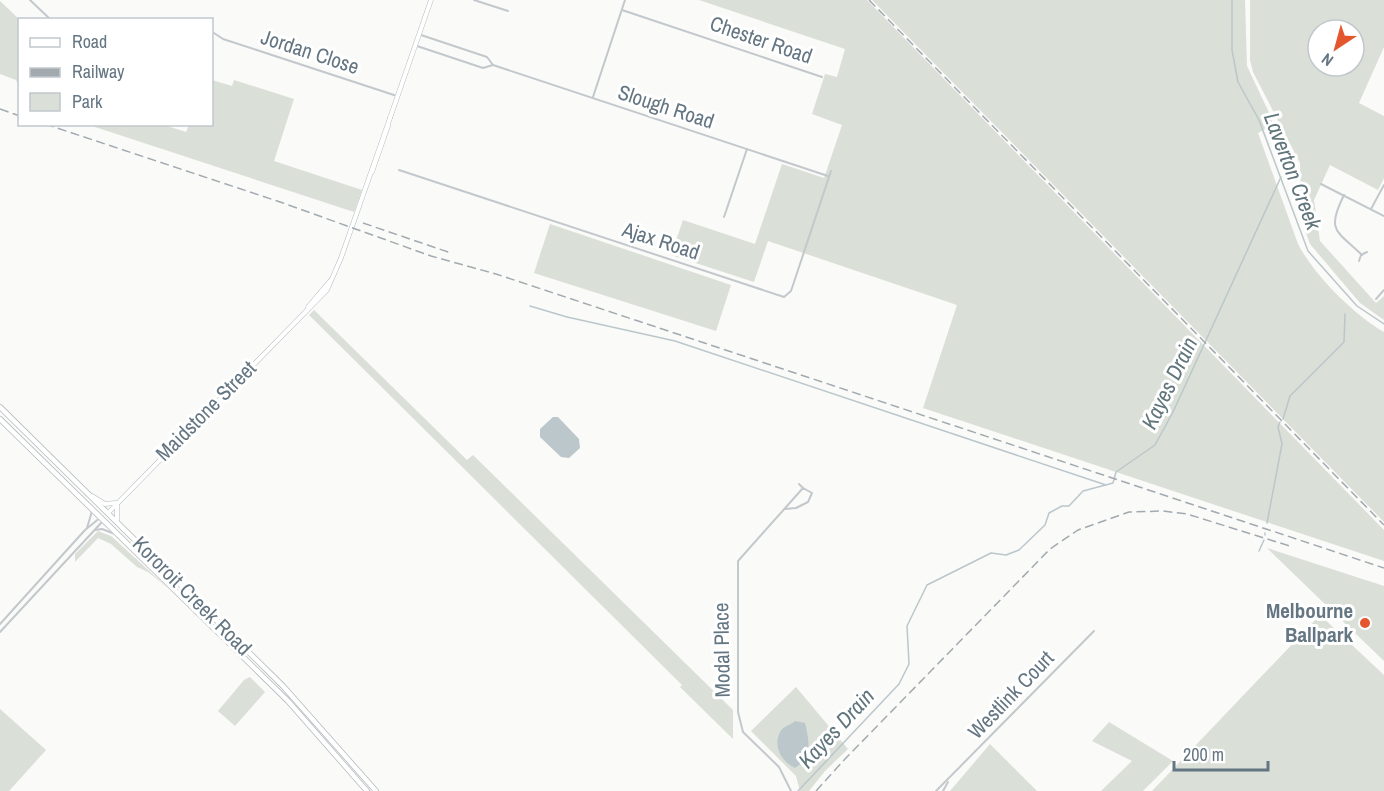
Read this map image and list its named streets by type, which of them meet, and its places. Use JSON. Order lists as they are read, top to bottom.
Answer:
{
  "streets": {
    "main road": ["Maidstone Street", "Kororoit Creek Road"],
    "street": [
      "Chester Road",
      "Jordan Close",
      "Slough Road",
      "Ajax Road",
      "Modal Place",
      "Westlink Court"
    ]
  },
  "crossings": [
    ["Jordan Close", "Maidstone Street"],
    ["Slough Road", "Ajax Road"],
    ["Slough Road", "Maidstone Street"],
    ["Maidstone Street", "Kororoit Creek Road"]
  ],
  "water": ["Laverton Creek", "Kayes Drain"],
  "places": ["Melbourne Ballpark"],
  "legend": ["Road", "Railway", "Park"],
  "scale_bar": "200 m",
  "north": "bottom left"
}
